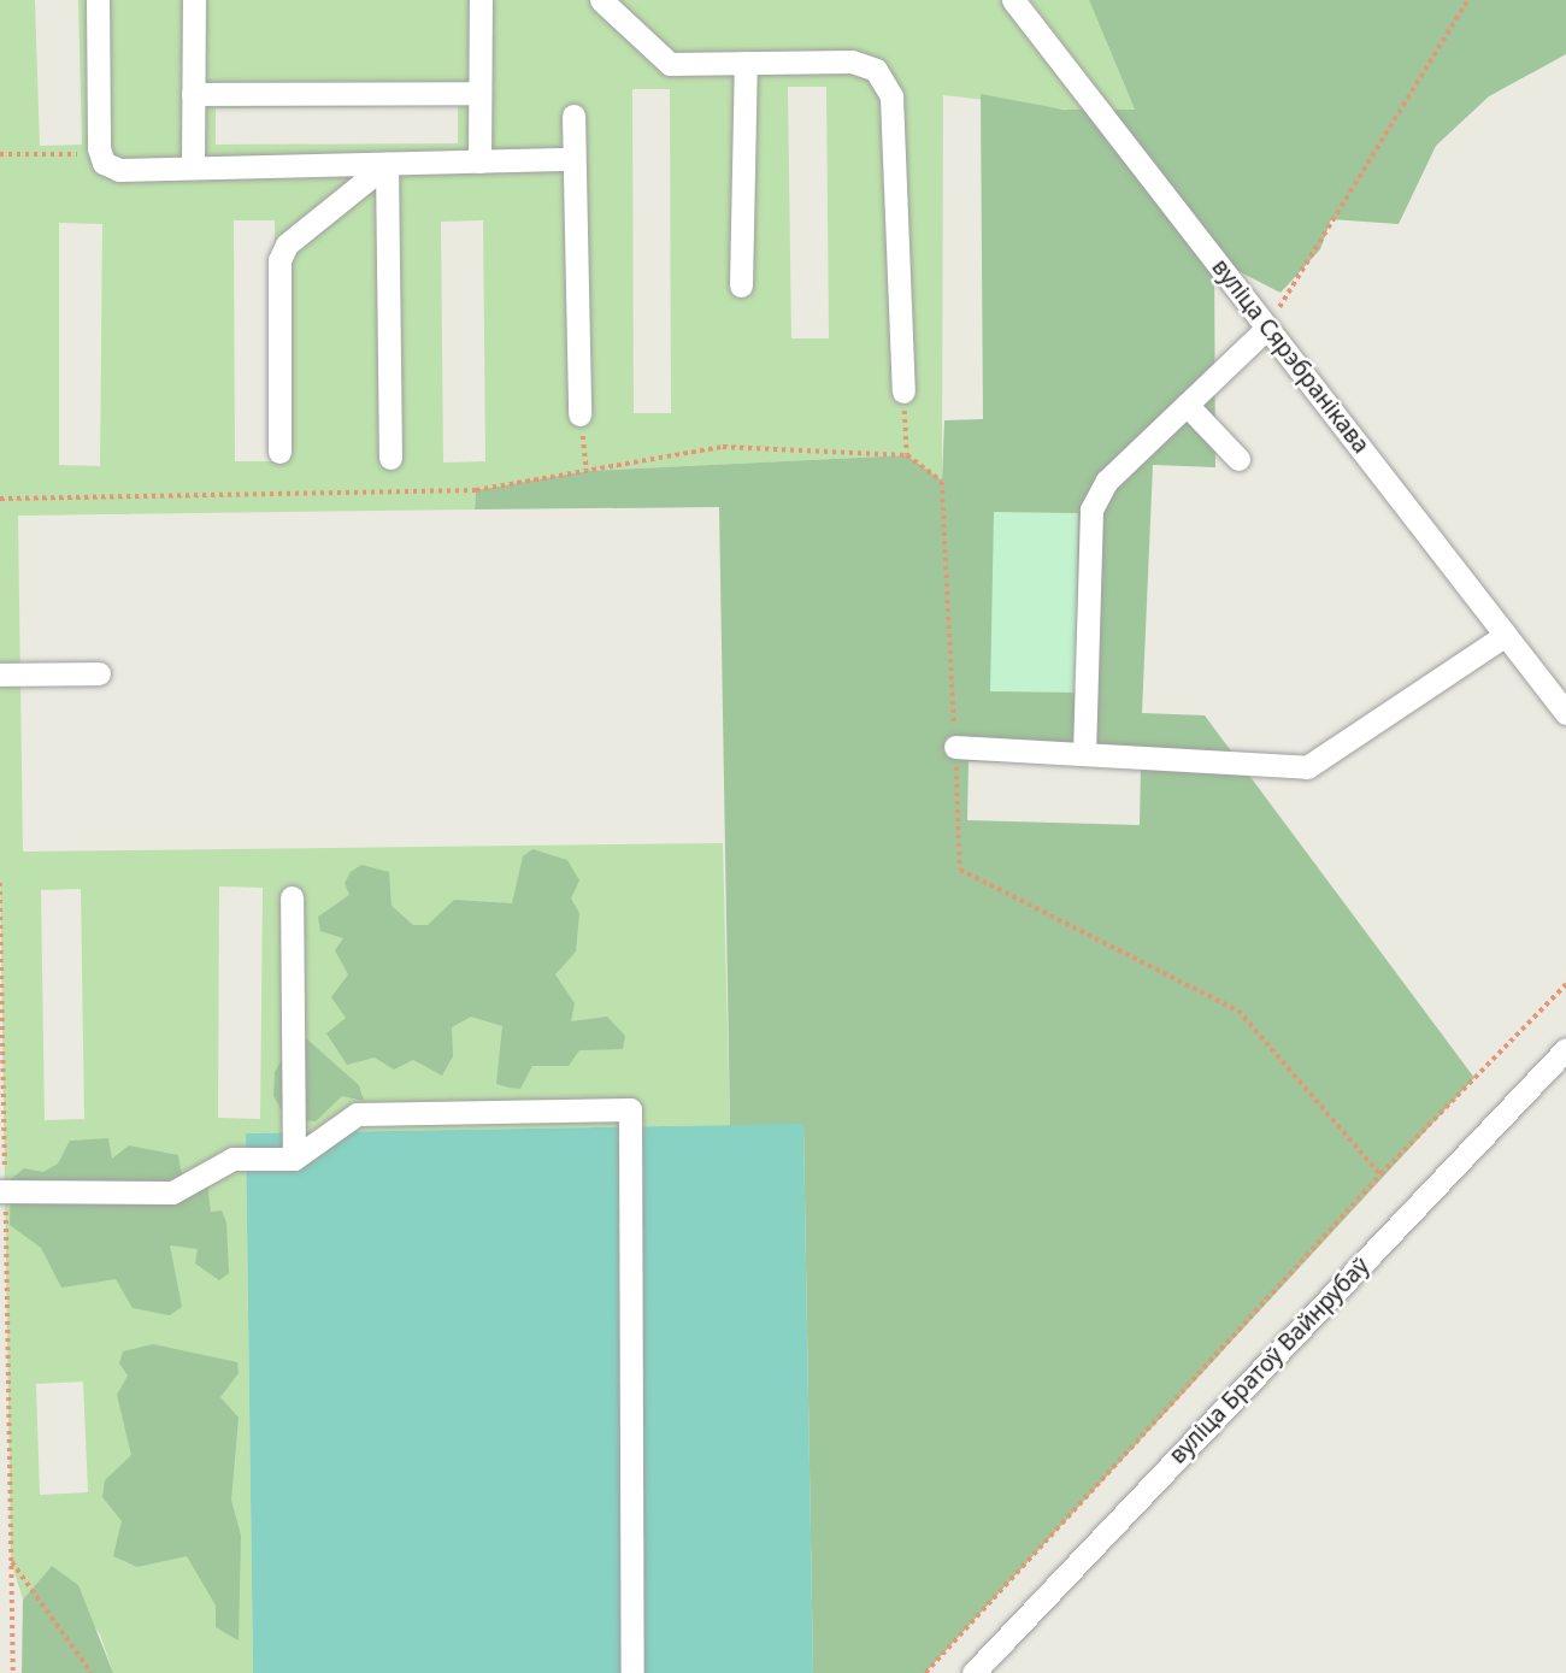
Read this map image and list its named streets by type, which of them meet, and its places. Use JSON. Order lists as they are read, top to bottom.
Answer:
{
  "streets": {
    "street": ["вуліца Сярэбранікава", "вуліца Братоў Вайнрубаў"]
  }
}
